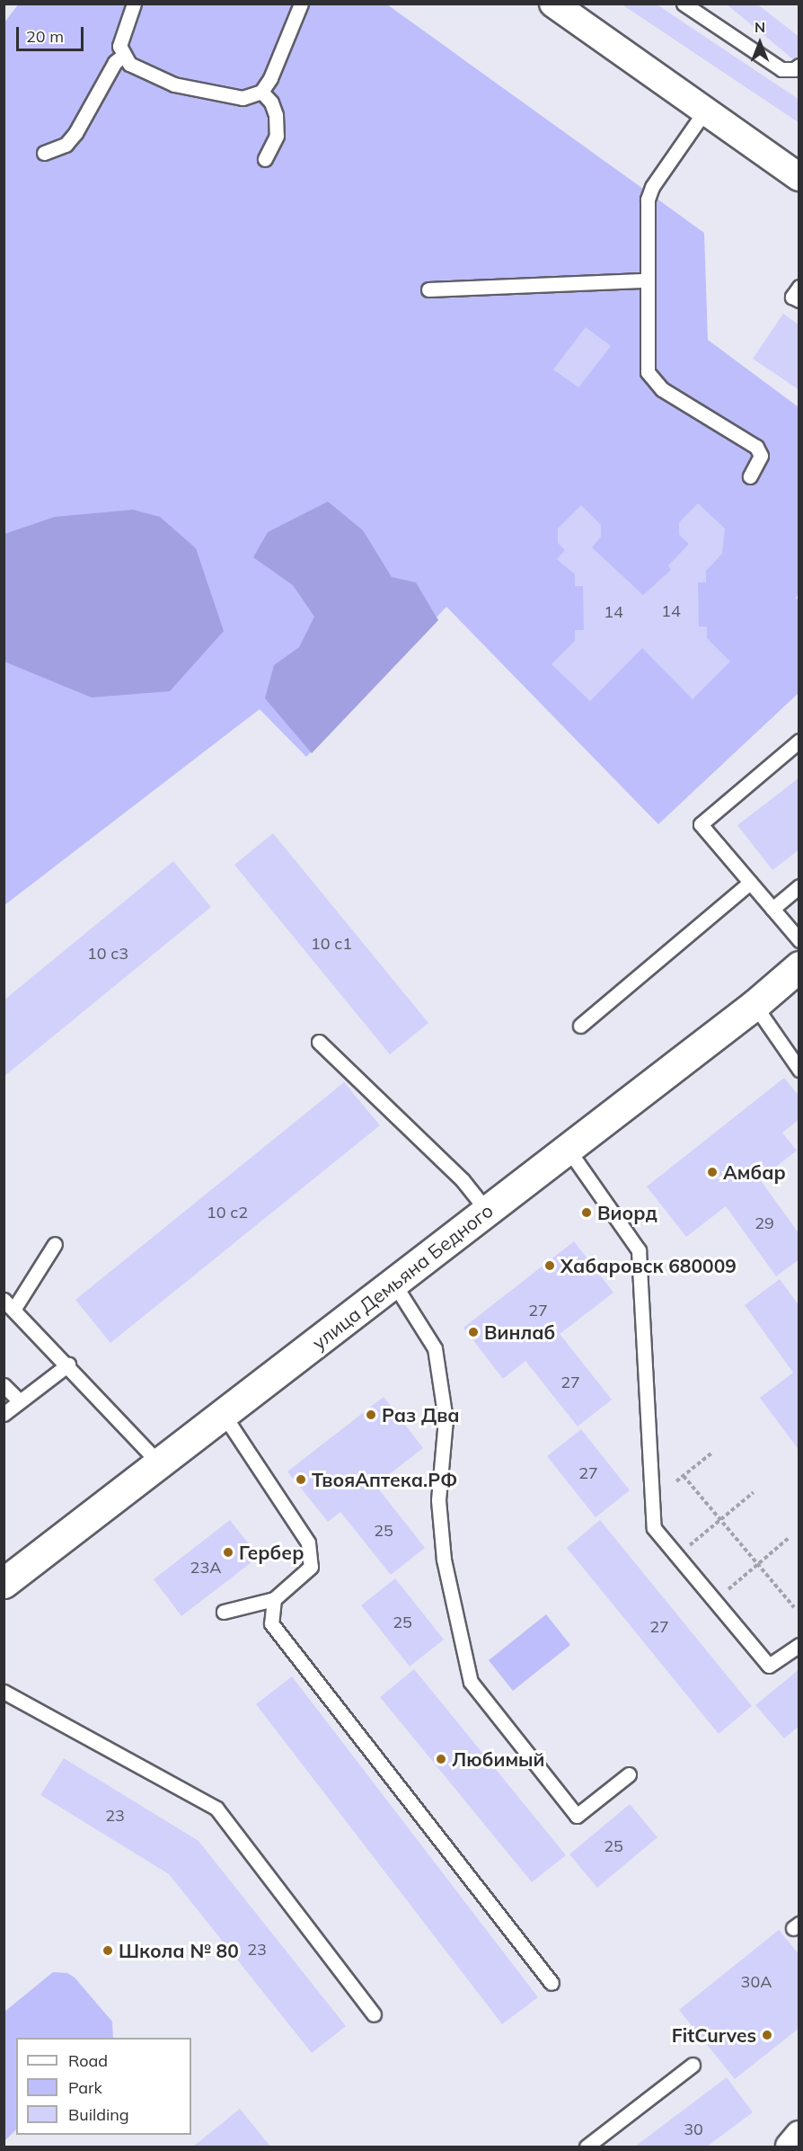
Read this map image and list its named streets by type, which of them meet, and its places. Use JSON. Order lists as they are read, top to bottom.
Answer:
{
  "streets": {
    "main road": ["улица Демьяна Бедного"]
  },
  "places": [
    "Амбар",
    "Виорд",
    "Хабаровск 680009",
    "Винлаб",
    "Раз Два",
    "ТвояАптека.РФ",
    "Гербер",
    "Любимый",
    "Школа № 80",
    "FitCurves"
  ],
  "house_numbers": [
    "14",
    "14",
    "10 с1",
    "10 с3",
    "10 с2",
    "29",
    "27",
    "27",
    "27",
    "25",
    "23А",
    "25",
    "27",
    "23",
    "25",
    "23",
    "30А",
    "30"
  ],
  "legend": ["Road", "Park", "Building"],
  "scale_bar": "20 m",
  "north": "top"
}
